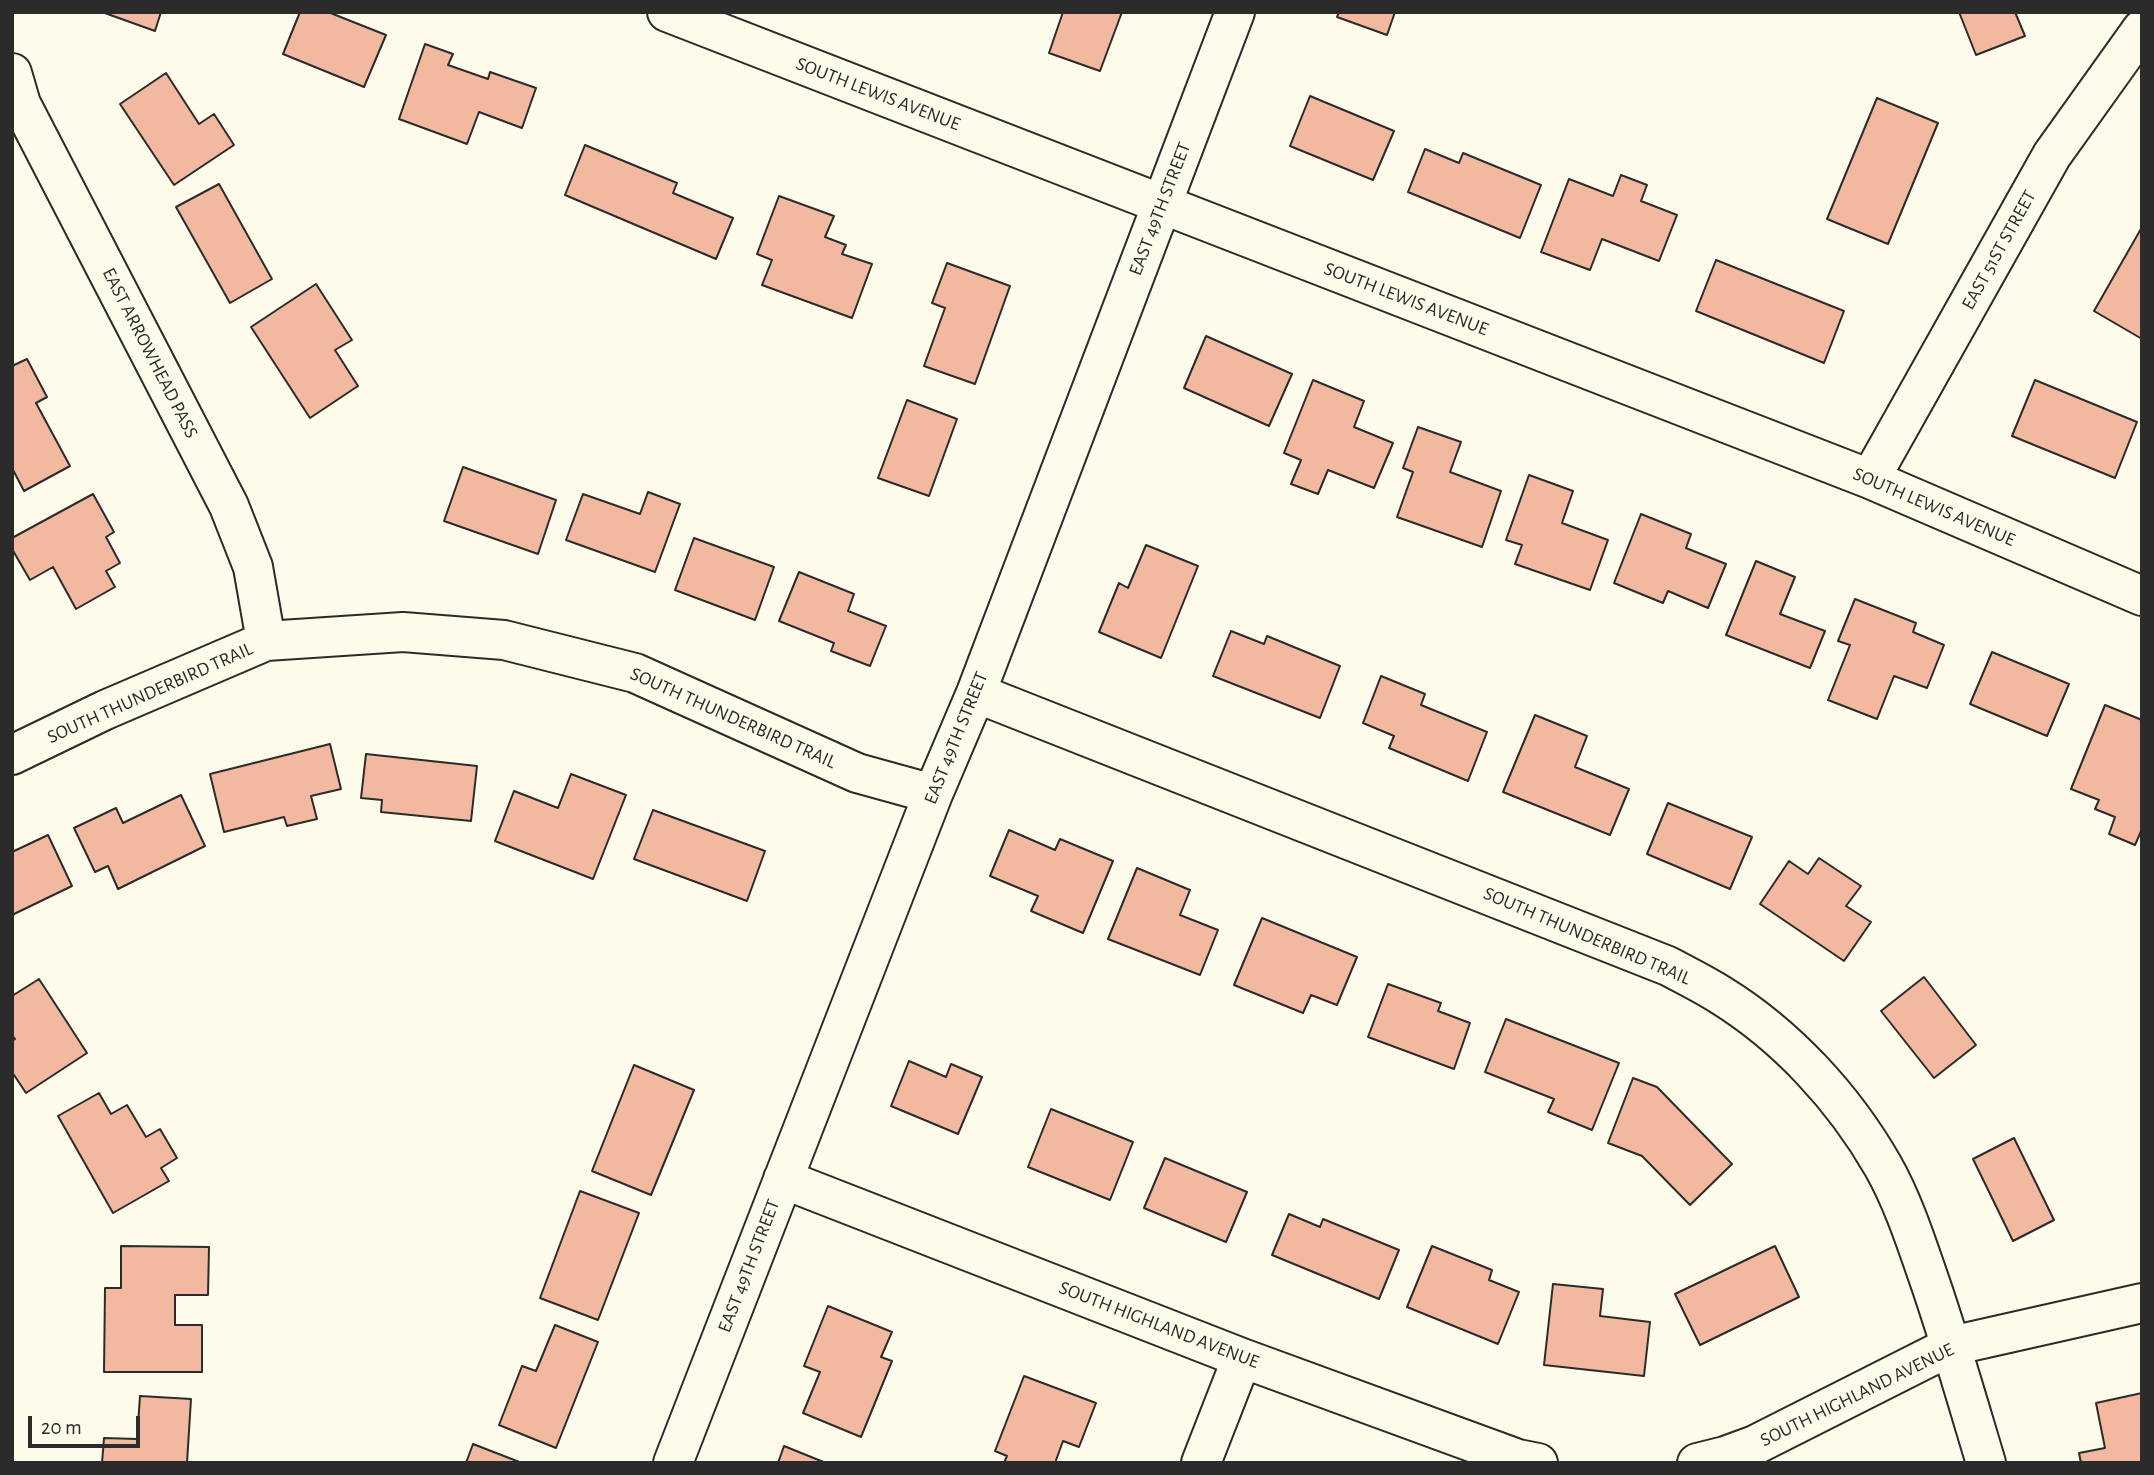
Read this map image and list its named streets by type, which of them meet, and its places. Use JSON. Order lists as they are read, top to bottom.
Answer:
{
  "streets": {
    "street": [
      "SOUTH LEWIS AVENUE",
      "EAST 49TH STREET",
      "EAST 51ST STREET",
      "EAST ARROWHEAD PASS",
      "SOUTH THUNDERBIRD TRAIL",
      "SOUTH HIGHLAND AVENUE"
    ]
  },
  "crossings": [
    ["SOUTH LEWIS AVENUE", "EAST 49TH STREET"],
    ["SOUTH LEWIS AVENUE", "EAST 51ST STREET"],
    ["EAST 49TH STREET", "SOUTH THUNDERBIRD TRAIL"],
    ["EAST 49TH STREET", "SOUTH HIGHLAND AVENUE"],
    ["EAST ARROWHEAD PASS", "SOUTH THUNDERBIRD TRAIL"],
    ["SOUTH THUNDERBIRD TRAIL", "SOUTH HIGHLAND AVENUE"]
  ],
  "scale_bar": "20 m"
}
